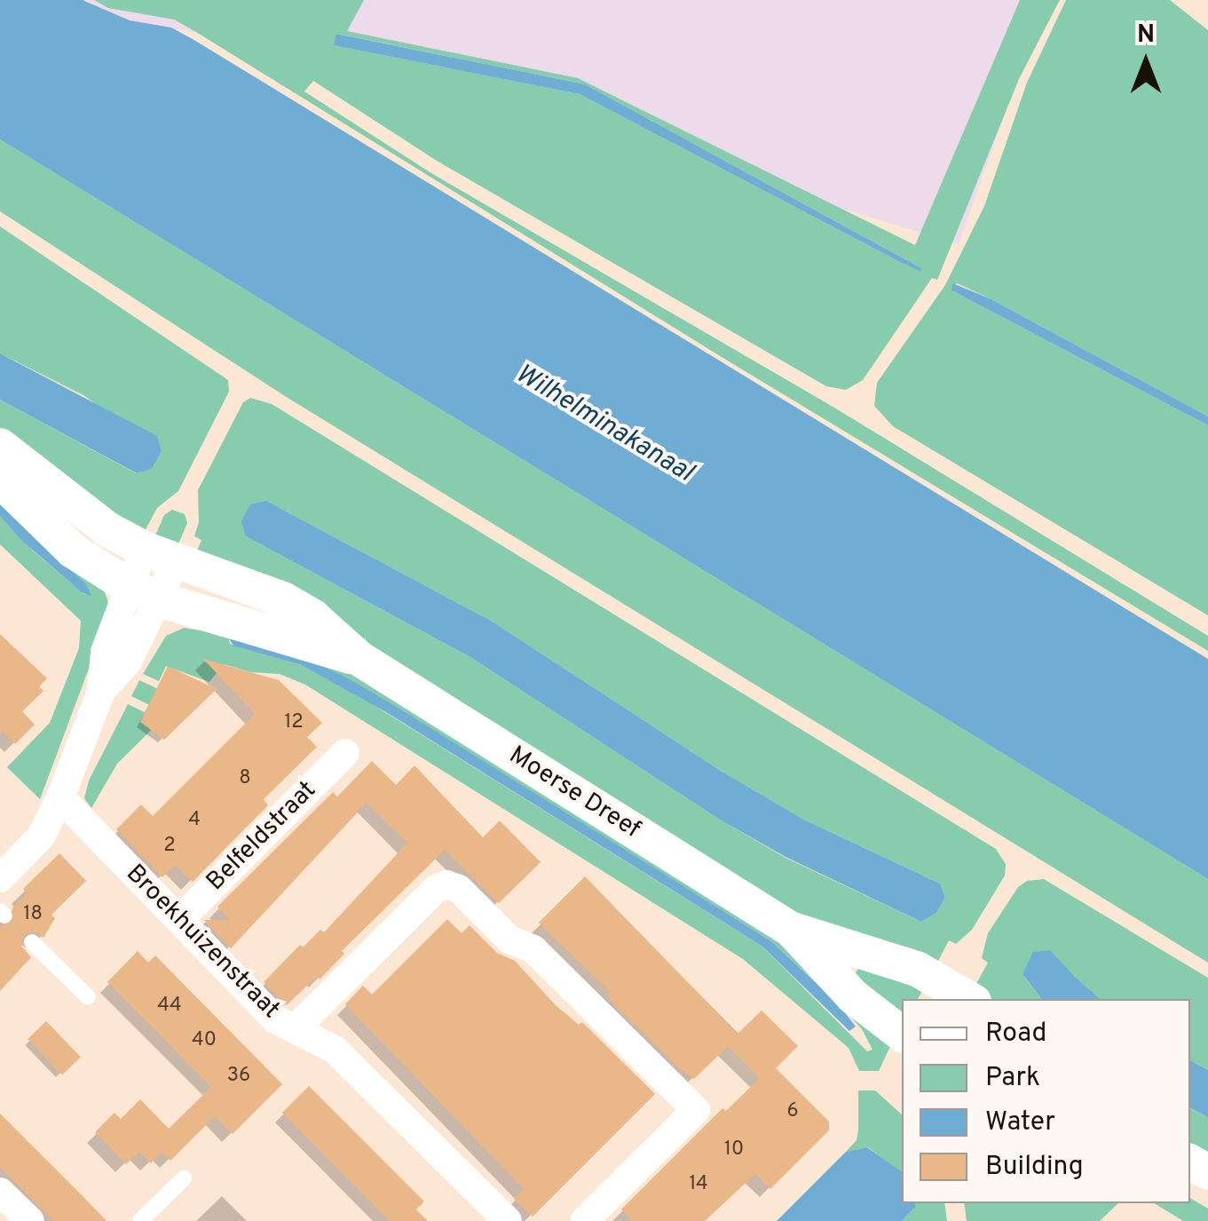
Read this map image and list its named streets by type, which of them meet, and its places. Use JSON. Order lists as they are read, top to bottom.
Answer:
{
  "streets": {
    "street": ["Moerse Dreef", "Belfeldstraat", "Broekhuizenstraat"]
  },
  "crossings": [
    ["Belfeldstraat", "Broekhuizenstraat"]
  ],
  "water": ["Wilhelminakanaal"],
  "house_numbers": [
    "12",
    "8",
    "4",
    "2",
    "18",
    "44",
    "40",
    "36",
    "6",
    "10",
    "14"
  ],
  "legend": [
    "Road",
    "Park",
    "Water",
    "Building"
  ],
  "north": "top"
}
